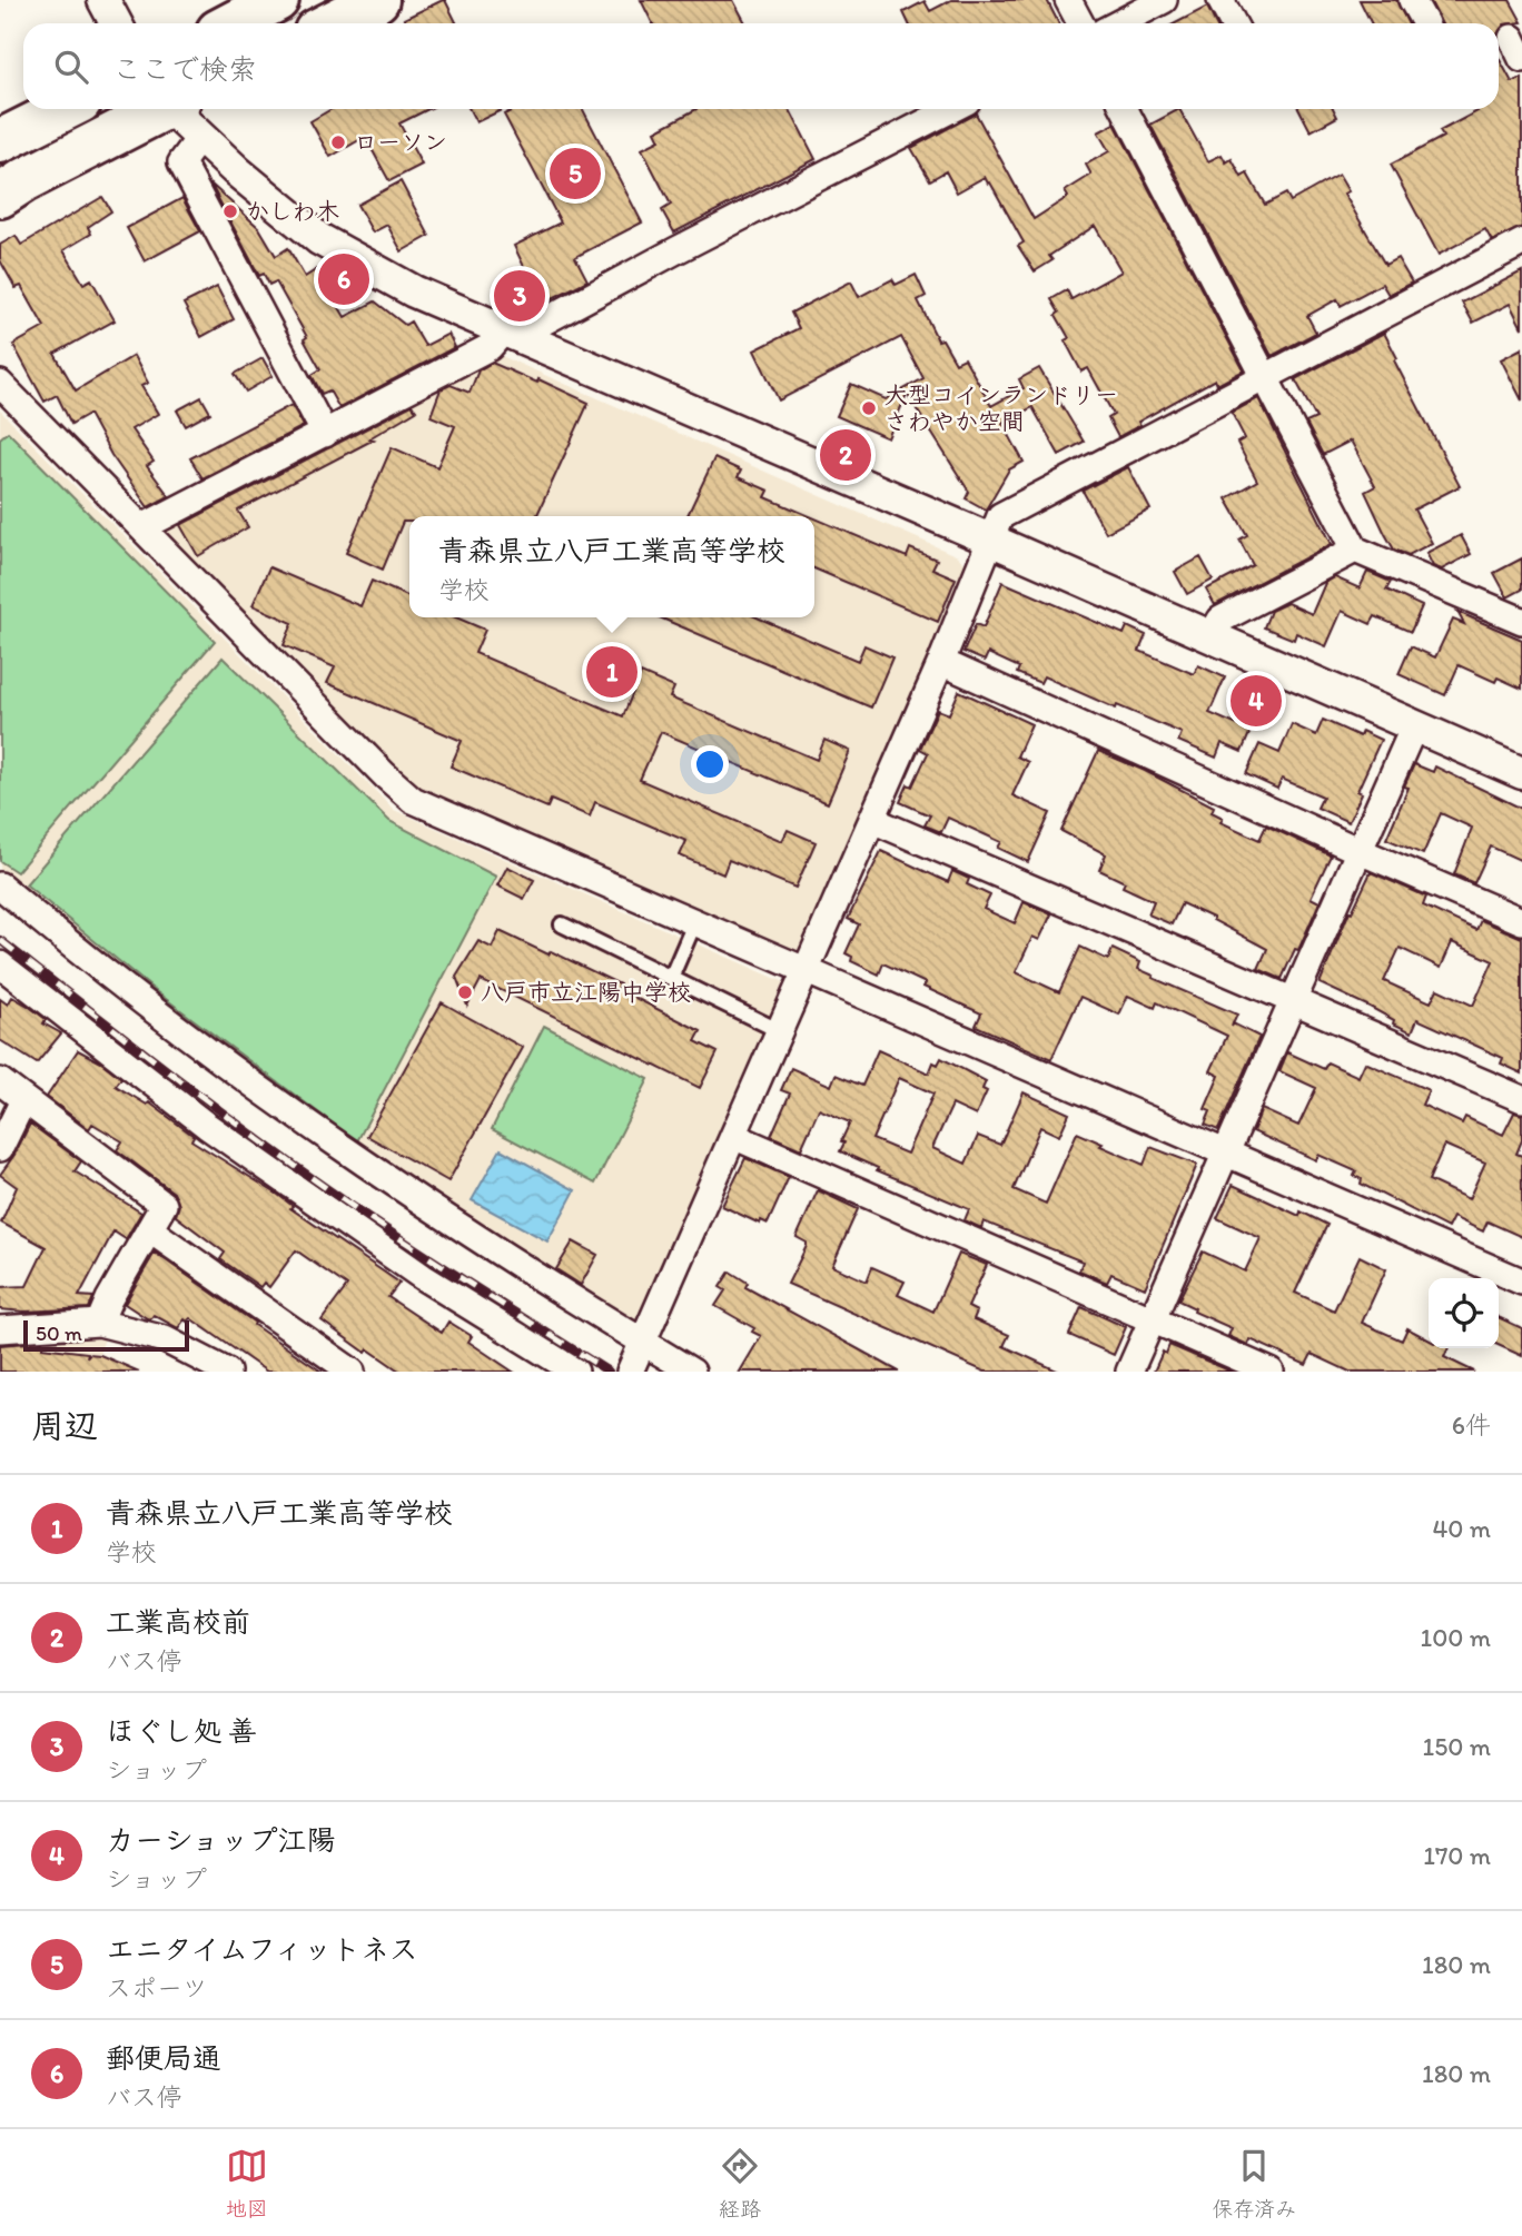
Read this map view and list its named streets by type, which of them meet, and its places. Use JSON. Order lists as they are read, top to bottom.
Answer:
{
  "places": [
    "ローソン",
    "かしわ木",
    "大型コインランドリー さわやか空間",
    "八戸市立江陽中学校"
  ],
  "scale_bar": "50 m",
  "page": {
    "search": "ここで検索",
    "pins": [
      "5",
      "6",
      "3",
      "2",
      "1",
      "4"
    ],
    "popup": ["青森県立八戸工業高等学校", "学校"],
    "scale": "50 m",
    "heading": ["周辺", "6件"],
    "list": [
      {
        "mark": "1",
        "name": "青森県立八戸工業高等学校",
        "note": "学校",
        "value": "40 m"
      },
      {
        "mark": "2",
        "name": "工業高校前",
        "note": "バス停",
        "value": "100 m"
      },
      {
        "mark": "3",
        "name": "ほぐし処 善",
        "note": "ショップ",
        "value": "150 m"
      },
      {
        "mark": "4",
        "name": "カーショップ江陽",
        "note": "ショップ",
        "value": "170 m"
      },
      {
        "mark": "5",
        "name": "エニタイムフィットネス",
        "note": "スポーツ",
        "value": "180 m"
      },
      {
        "mark": "6",
        "name": "郵便局通",
        "note": "バス停",
        "value": "180 m"
      }
    ],
    "nav": ["地図", "経路", "保存済み"]
  }
}
